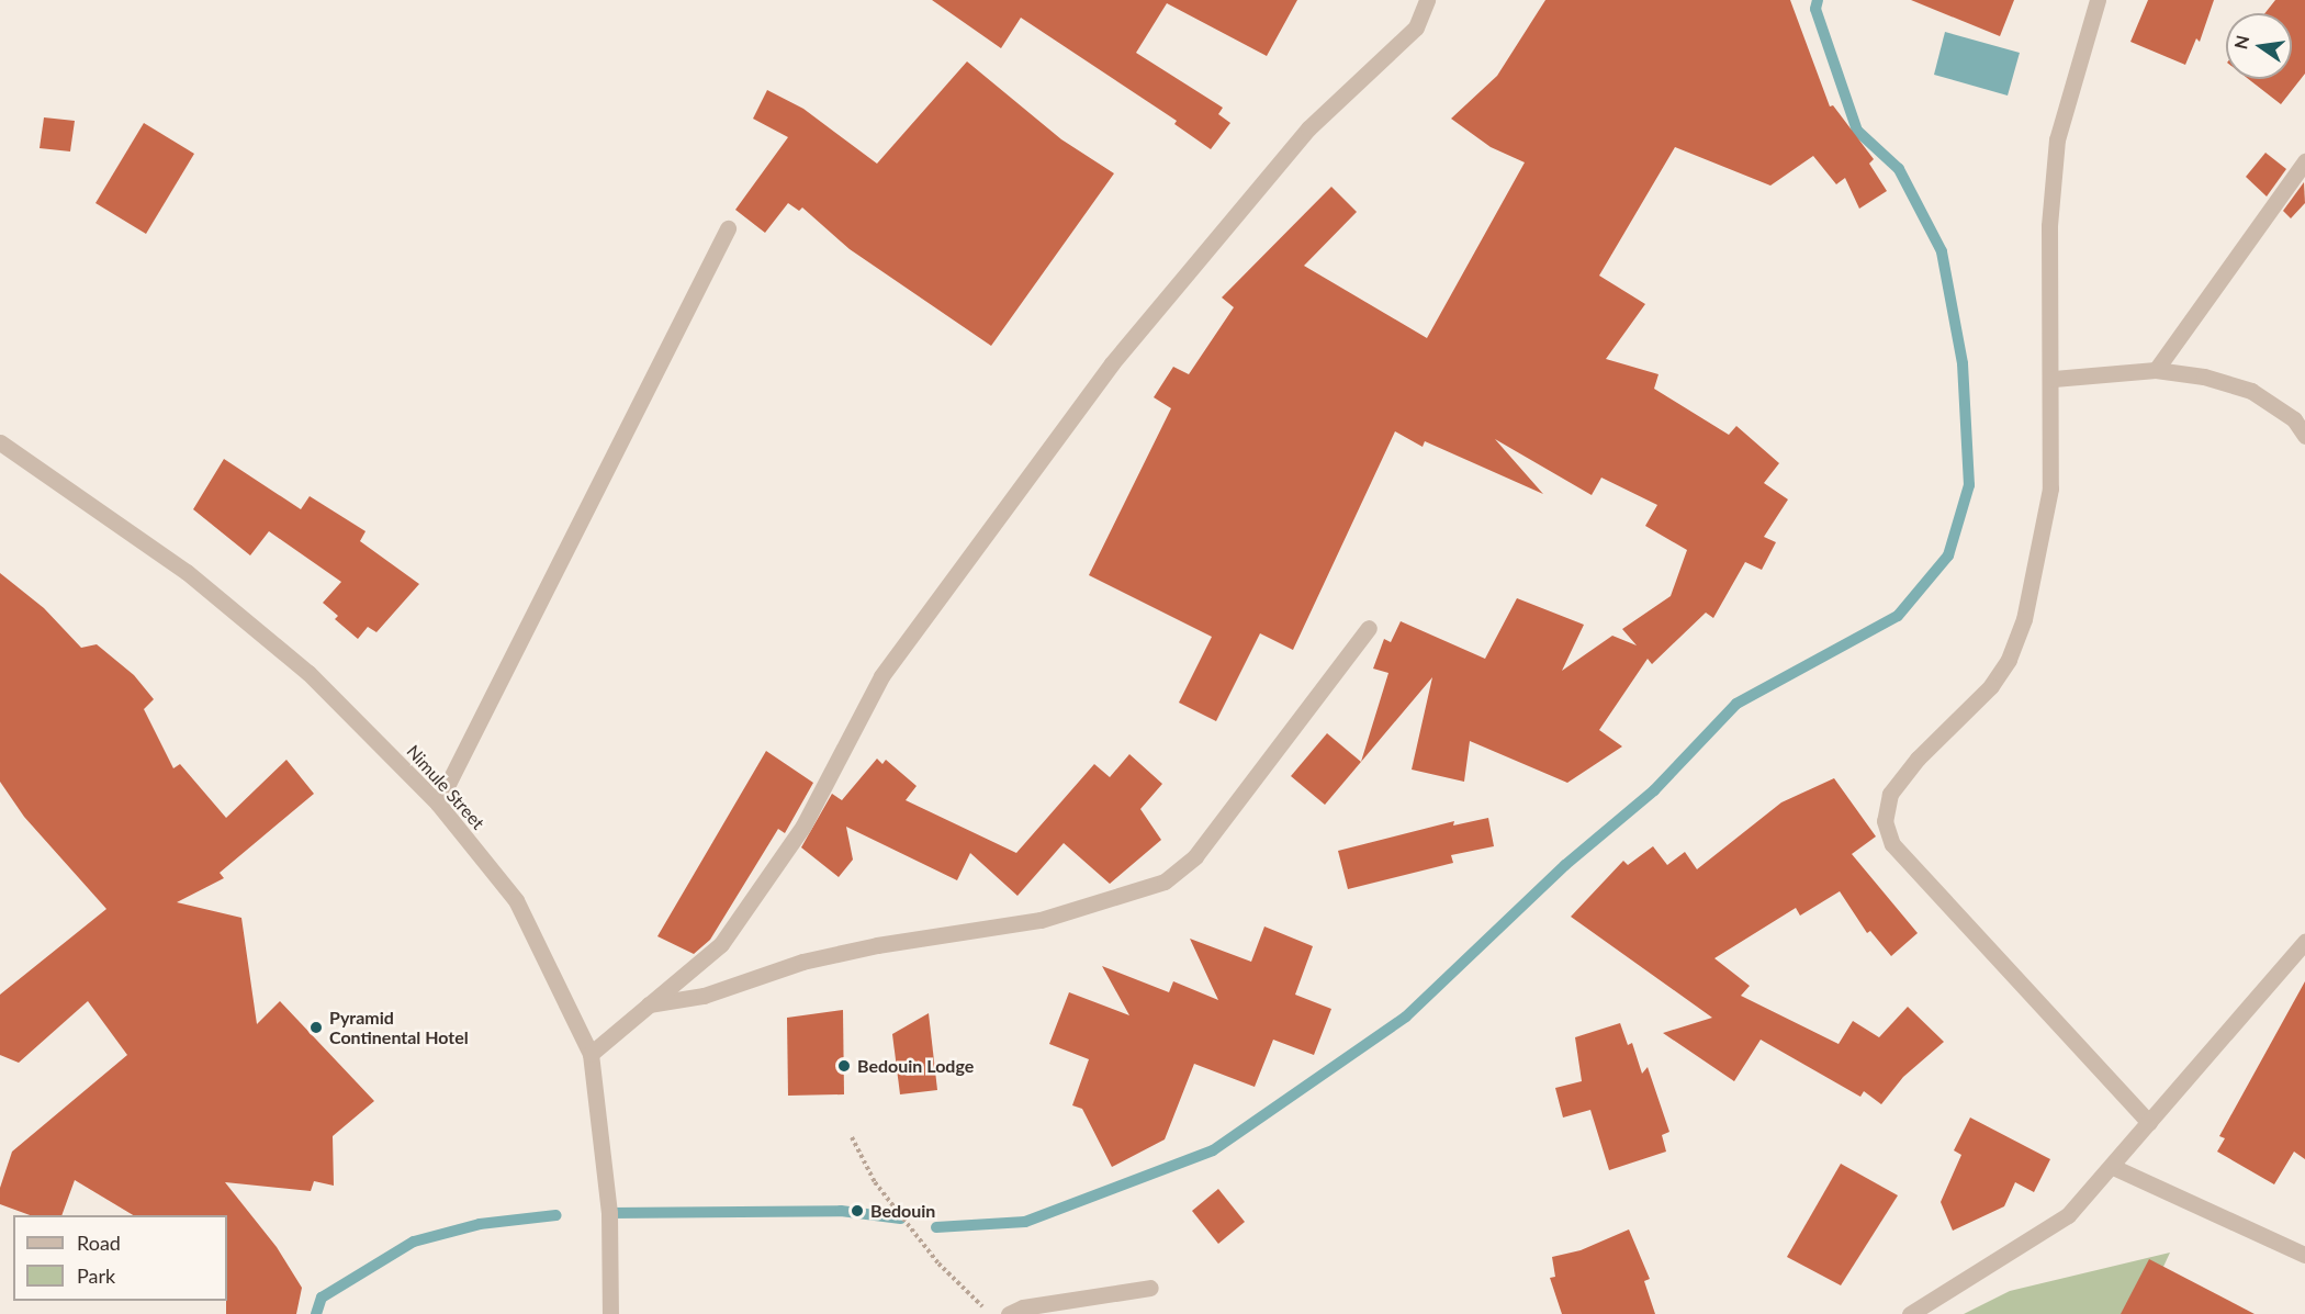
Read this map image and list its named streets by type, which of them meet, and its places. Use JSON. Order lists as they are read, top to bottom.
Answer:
{
  "streets": {
    "street": ["Nimule Street"]
  },
  "places": ["Pyramid Continental Hotel", "Bedouin Lodge", "Bedouin"],
  "legend": ["Road", "Park"],
  "north": "left"
}
